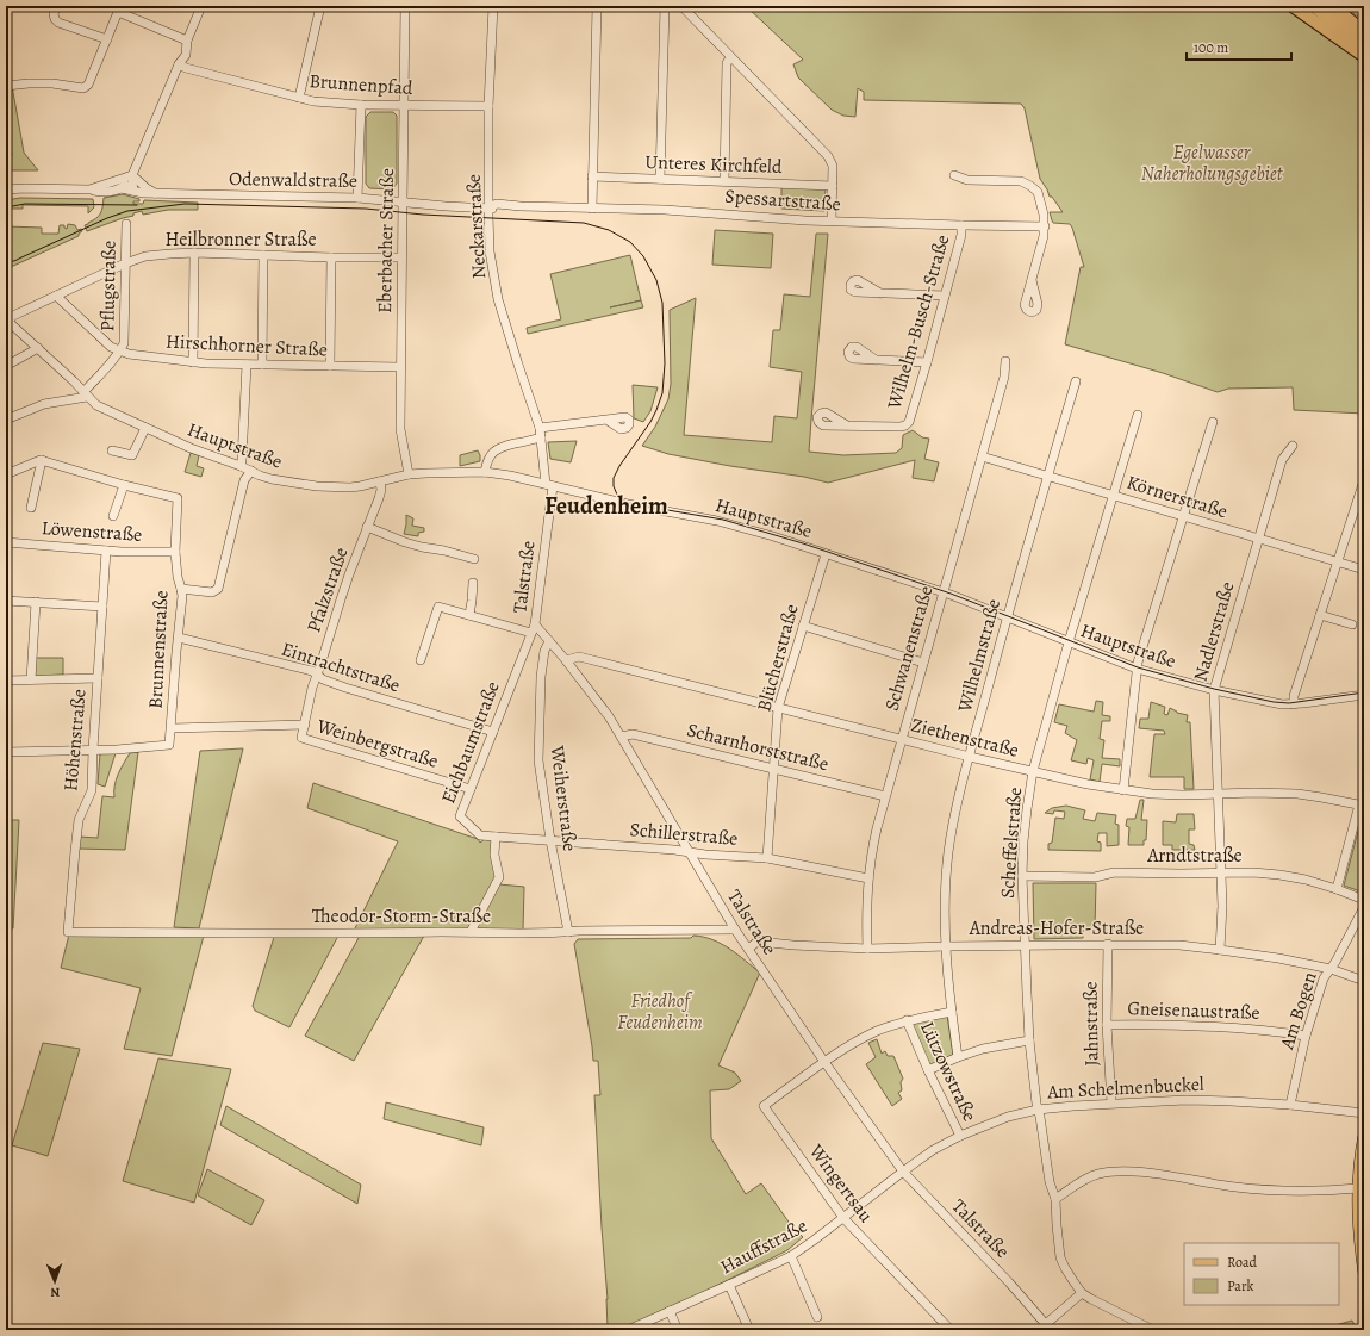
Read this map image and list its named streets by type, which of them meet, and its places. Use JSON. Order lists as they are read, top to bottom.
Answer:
{
  "streets": {
    "street": [
      "Brunnenpfad",
      "Unteres Kirchfeld",
      "Odenwaldstraße",
      "Spessartstraße",
      "Neckarstraße",
      "Heilbronner Straße",
      "Eberbacher Straße",
      "Pflugstraße",
      "Wilhelm-Busch-Straße",
      "Hirschhorner Straße",
      "Hauptstraße",
      "Körnerstraße",
      "Löwenstraße",
      "Talstraße",
      "Pfalzstraße",
      "Nadlerstraße",
      "Schwanenstraße",
      "Brunnenstraße",
      "Wilhelmstraße",
      "Blücherstraße",
      "Eintrachtstraße",
      "Ziethenstraße",
      "Höhenstraße",
      "Eichbaumstraße",
      "Weinbergstraße",
      "Scharnhorststraße",
      "Weiherstraße",
      "Schillerstraße",
      "Scheffelstraße",
      "Arndtstraße",
      "Theodor-Storm-Straße",
      "Andreas-Hofer-Straße",
      "Gneisenaustraße",
      "Am Bogen",
      "Jahnstraße",
      "Lützowstraße",
      "Am Schelmenbuckel",
      "Wingertsau",
      "Hauffstraße"
    ]
  },
  "crossings": [
    ["Brunnenpfad", "Neckarstraße"],
    ["Brunnenpfad", "Eberbacher Straße"],
    ["Odenwaldstraße", "Spessartstraße"],
    ["Odenwaldstraße", "Neckarstraße"],
    ["Odenwaldstraße", "Eberbacher Straße"],
    ["Spessartstraße", "Neckarstraße"],
    ["Spessartstraße", "Wilhelm-Busch-Straße"],
    ["Neckarstraße", "Hauptstraße"],
    ["Neckarstraße", "Talstraße"],
    ["Heilbronner Straße", "Eberbacher Straße"],
    ["Heilbronner Straße", "Pflugstraße"],
    ["Heilbronner Straße", "Hirschhorner Straße"],
    ["Heilbronner Straße", "Hauptstraße"],
    ["Eberbacher Straße", "Hirschhorner Straße"],
    ["Eberbacher Straße", "Hauptstraße"],
    ["Pflugstraße", "Hirschhorner Straße"],
    ["Pflugstraße", "Hauptstraße"],
    ["Hauptstraße", "Talstraße"],
    ["Hauptstraße", "Pfalzstraße"],
    ["Hauptstraße", "Nadlerstraße"],
    ["Hauptstraße", "Schwanenstraße"],
    ["Hauptstraße", "Wilhelmstraße"],
    ["Hauptstraße", "Blücherstraße"],
    ["Hauptstraße", "Scheffelstraße"],
    ["Körnerstraße", "Nadlerstraße"],
    ["Körnerstraße", "Schwanenstraße"],
    ["Körnerstraße", "Wilhelmstraße"],
    ["Körnerstraße", "Scheffelstraße"],
    ["Löwenstraße", "Brunnenstraße"],
    ["Löwenstraße", "Höhenstraße"],
    ["Talstraße", "Ziethenstraße"],
    ["Talstraße", "Eichbaumstraße"],
    ["Talstraße", "Scharnhorststraße"],
    ["Talstraße", "Weiherstraße"],
    ["Talstraße", "Schillerstraße"],
    ["Talstraße", "Theodor-Storm-Straße"],
    ["Talstraße", "Andreas-Hofer-Straße"],
    ["Talstraße", "Am Schelmenbuckel"],
    ["Talstraße", "Wingertsau"],
    ["Talstraße", "Hauffstraße"],
    ["Pfalzstraße", "Eintrachtstraße"],
    ["Pfalzstraße", "Weinbergstraße"],
    ["Nadlerstraße", "Ziethenstraße"],
    ["Nadlerstraße", "Arndtstraße"],
    ["Nadlerstraße", "Andreas-Hofer-Straße"],
    ["Schwanenstraße", "Ziethenstraße"],
    ["Schwanenstraße", "Scharnhorststraße"],
    ["Schwanenstraße", "Schillerstraße"],
    ["Schwanenstraße", "Andreas-Hofer-Straße"],
    ["Brunnenstraße", "Eintrachtstraße"],
    ["Brunnenstraße", "Höhenstraße"],
    ["Brunnenstraße", "Weinbergstraße"],
    ["Wilhelmstraße", "Ziethenstraße"],
    ["Wilhelmstraße", "Andreas-Hofer-Straße"],
    ["Blücherstraße", "Ziethenstraße"],
    ["Blücherstraße", "Scharnhorststraße"],
    ["Blücherstraße", "Schillerstraße"],
    ["Eintrachtstraße", "Eichbaumstraße"],
    ["Ziethenstraße", "Scheffelstraße"],
    ["Höhenstraße", "Theodor-Storm-Straße"],
    ["Eichbaumstraße", "Weinbergstraße"],
    ["Eichbaumstraße", "Schillerstraße"],
    ["Weiherstraße", "Schillerstraße"],
    ["Weiherstraße", "Theodor-Storm-Straße"],
    ["Scheffelstraße", "Arndtstraße"],
    ["Scheffelstraße", "Andreas-Hofer-Straße"],
    ["Scheffelstraße", "Am Schelmenbuckel"],
    ["Andreas-Hofer-Straße", "Am Bogen"],
    ["Andreas-Hofer-Straße", "Jahnstraße"],
    ["Gneisenaustraße", "Am Bogen"],
    ["Gneisenaustraße", "Jahnstraße"],
    ["Am Bogen", "Am Schelmenbuckel"],
    ["Jahnstraße", "Am Schelmenbuckel"],
    ["Lützowstraße", "Am Schelmenbuckel"],
    ["Am Schelmenbuckel", "Hauffstraße"],
    ["Wingertsau", "Hauffstraße"]
  ],
  "districts": ["Feudenheim"],
  "parks": ["Egelwasser Naherholungsgebiet", "Friedhof Feudenheim"],
  "legend": ["Road", "Park"],
  "scale_bar": "100 m",
  "north": "bottom"
}
